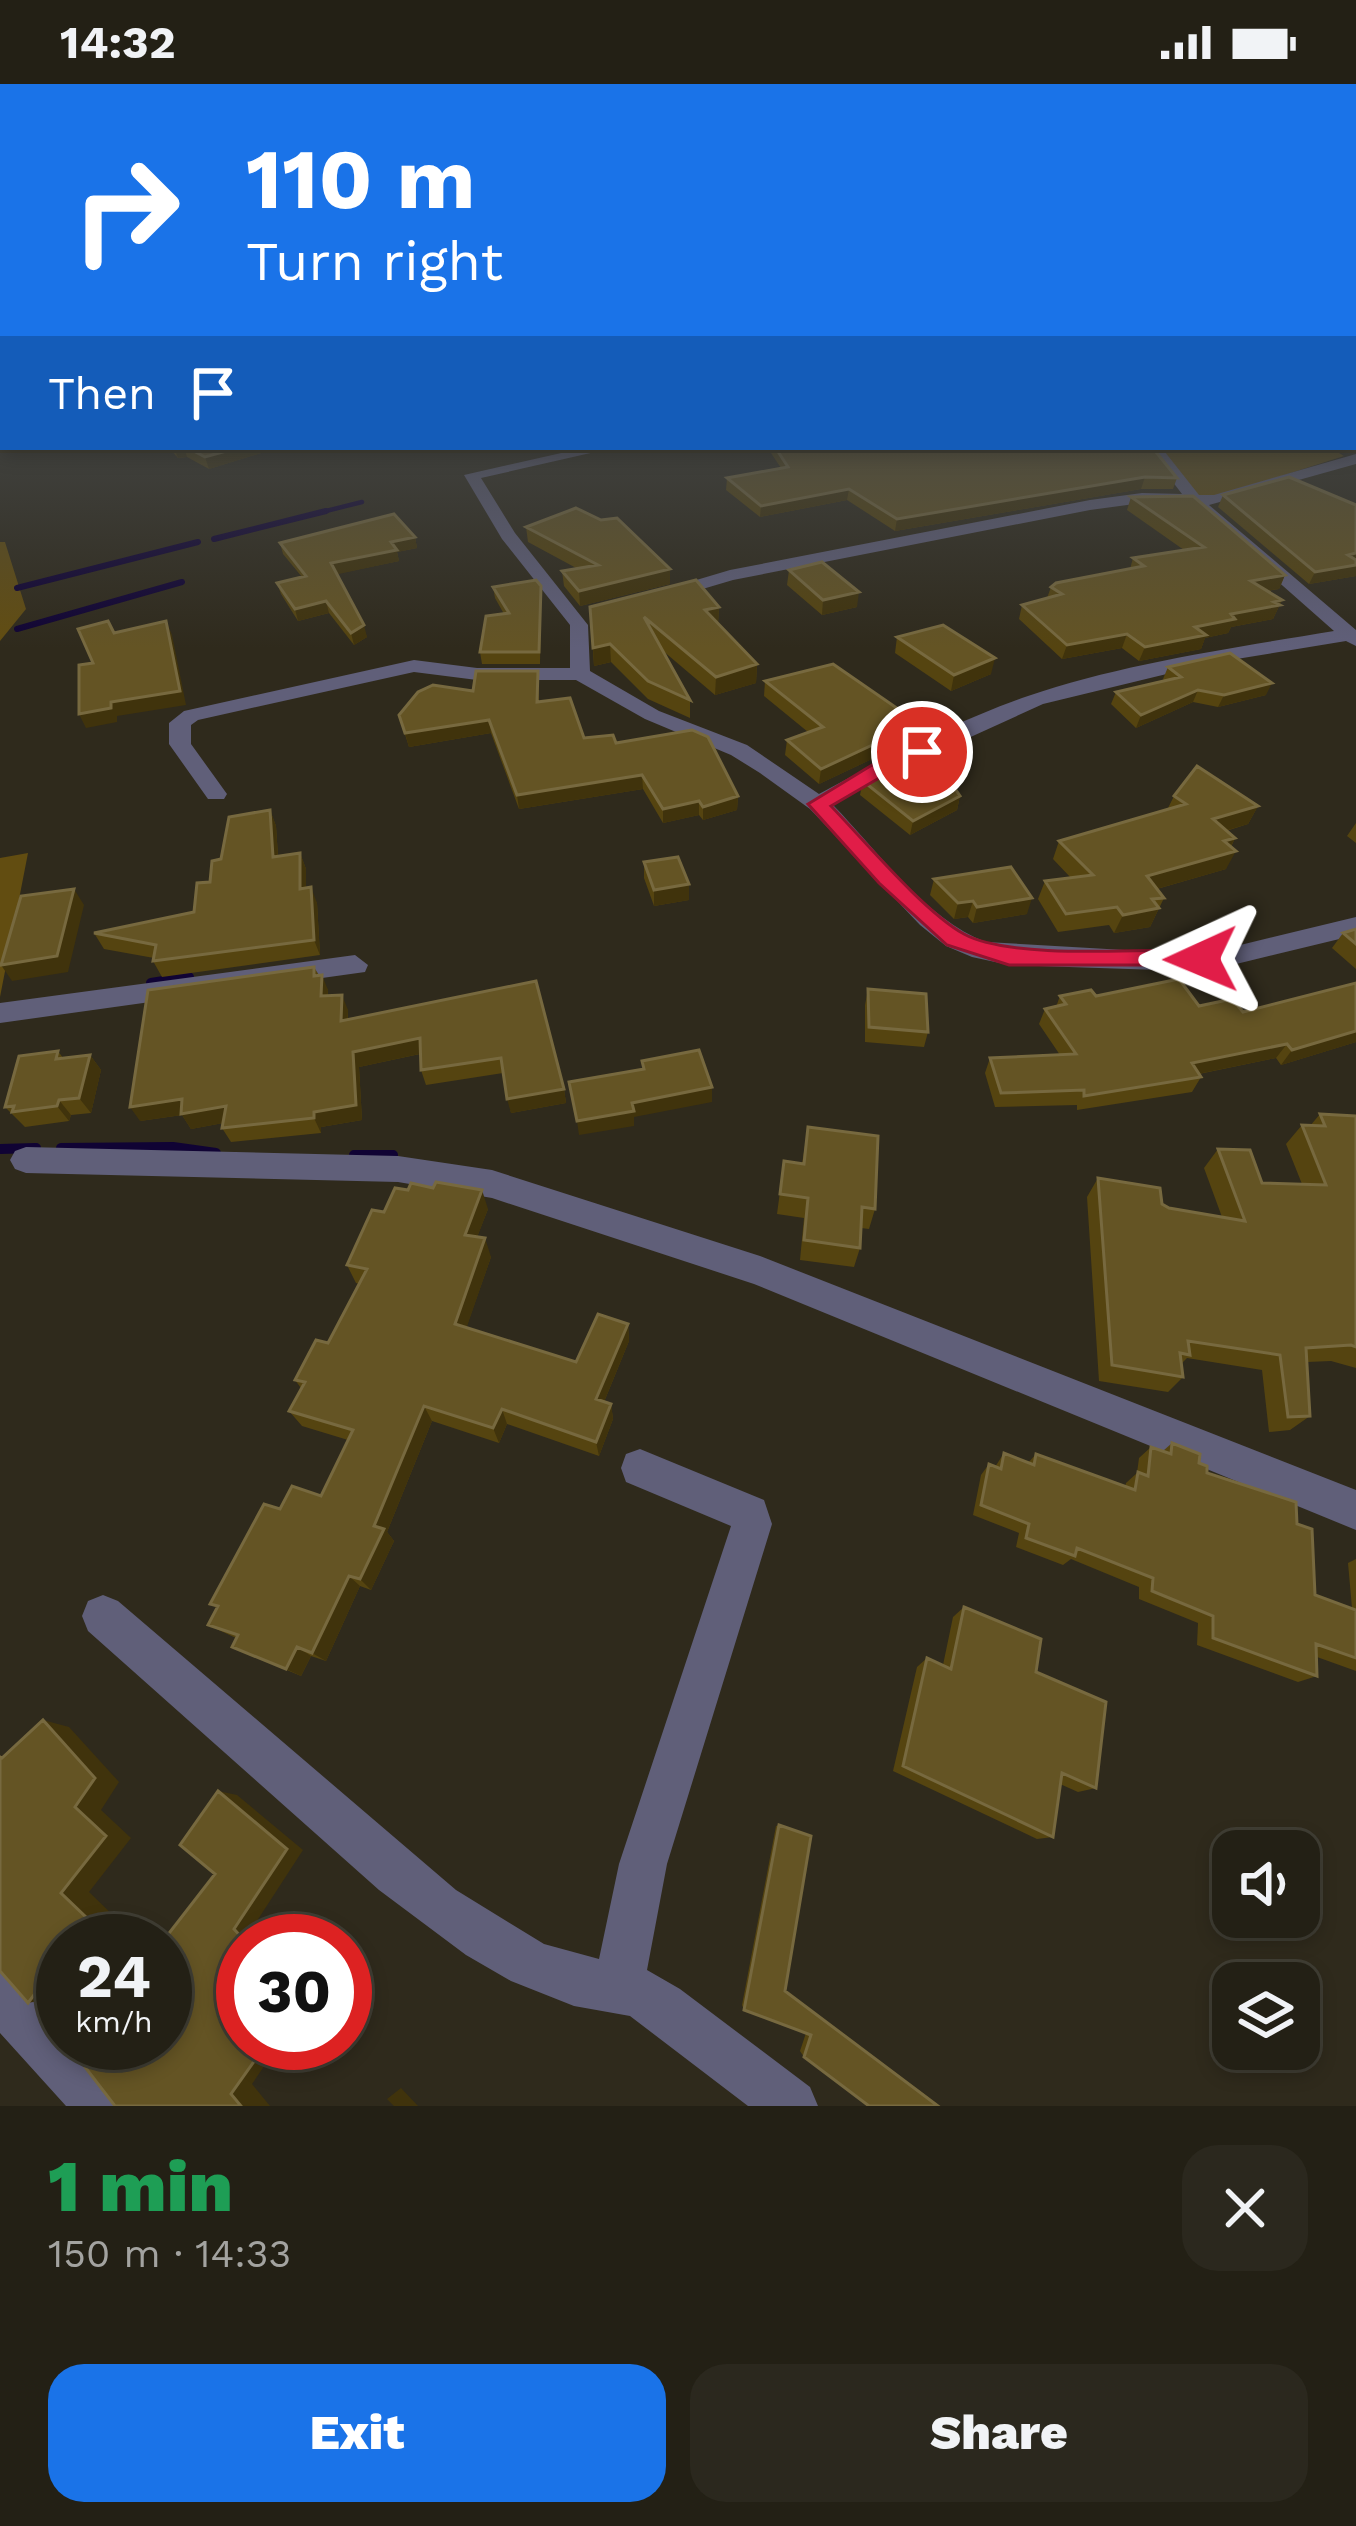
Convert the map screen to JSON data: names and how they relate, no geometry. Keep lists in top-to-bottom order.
{
  "page": {
    "status": "14:32",
    "turn": ["110 m", "Turn right"],
    "then": "Then",
    "speed": "24 km/h",
    "limit": "30",
    "heading": ["1 min", "150 m · 14:33"],
    "buttons": ["Exit", "Share"]
  }
}
